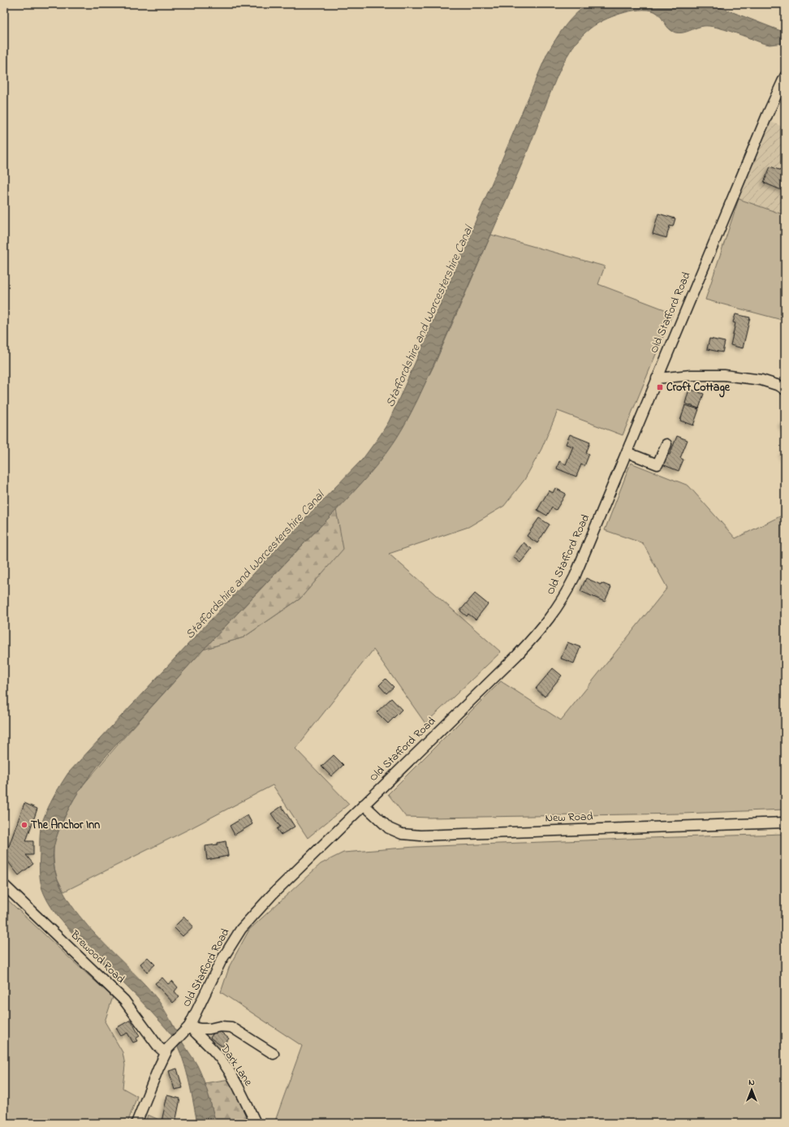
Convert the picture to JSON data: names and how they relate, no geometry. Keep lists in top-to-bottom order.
{
  "streets": {
    "street": [
      "Old Stafford Road",
      "New Road",
      "Brewood Road",
      "Dark Lane"
    ]
  },
  "crossings": [
    ["Old Stafford Road", "New Road"],
    ["Old Stafford Road", "Brewood Road"],
    ["Old Stafford Road", "Dark Lane"]
  ],
  "water": ["Staffordshire and Worcestershire Canal"],
  "places": {
    "transit": ["Croft Cottage"],
    "other": ["The Anchor Inn"]
  },
  "north": "top"
}
